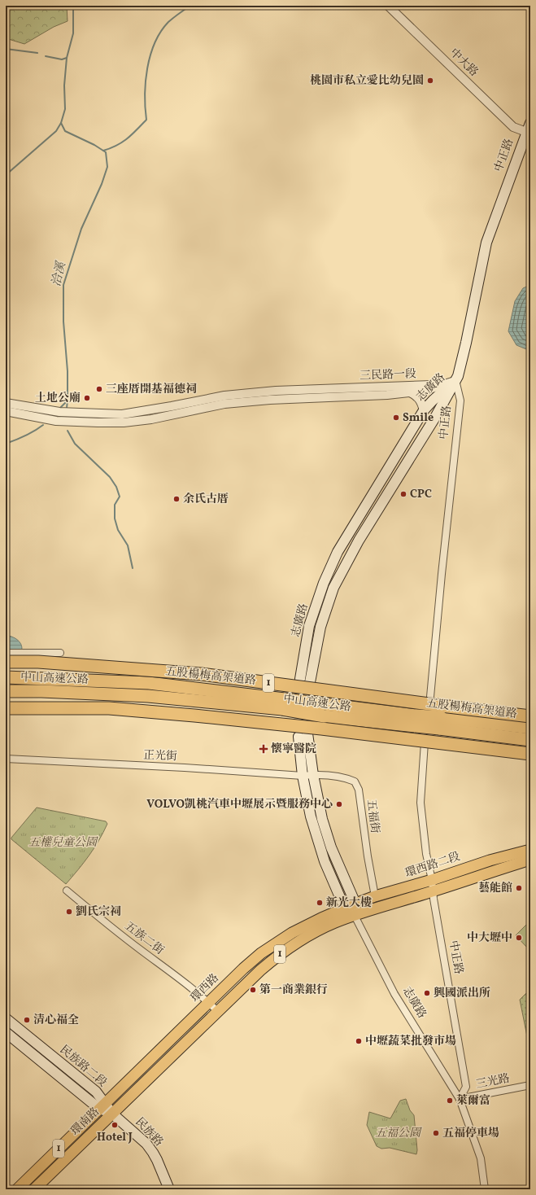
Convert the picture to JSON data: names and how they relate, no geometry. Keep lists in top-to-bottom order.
{
  "streets": {
    "highway": ["五股楊梅高架道路", "中山高速公路", "1"],
    "main road": [
      "中正路",
      "志廣路",
      "環西路二段",
      "環西路",
      "民族路二段",
      "環南路",
      "民族路"
    ],
    "street": [
      "中大路",
      "三民路一段",
      "正光街",
      "五福街",
      "五族二街",
      "三光路"
    ]
  },
  "crossings": [
    ["中大路", "中正路"],
    ["中正路", "三民路一段"],
    ["中正路", "志廣路"],
    ["中正路", "1"],
    ["中正路", "環西路二段"],
    ["中正路", "三光路"],
    ["三民路一段", "志廣路"],
    ["志廣路", "1"],
    ["志廣路", "正光街"],
    ["志廣路", "五福街"],
    ["志廣路", "環西路二段"],
    ["志廣路", "環西路"],
    ["志廣路", "三光路"],
    ["1", "五族二街"],
    ["1", "民族路二段"],
    ["1", "環南路"],
    ["1", "民族路"],
    ["正光街", "五福街"],
    ["五福街", "環西路二段"],
    ["環西路二段", "環西路"],
    ["五族二街", "環西路"],
    ["環西路", "民族路二段"],
    ["環西路", "環南路"],
    ["民族路二段", "環南路"],
    ["民族路二段", "民族路"],
    ["環南路", "民族路"]
  ],
  "water": ["洽溪"],
  "parks": ["五權兒童公園", "五福公園"],
  "places": {
    "other": [
      "桃園市私立愛比幼兒園",
      "三座厝開基福德祠",
      "土地公廟",
      "Smile",
      "CPC",
      "余氏古厝",
      "VOLVO凱桃汽車中壢展示暨服務中心",
      "藝能館",
      "新光大樓",
      "劉氏宗祠",
      "中大壢中",
      "第一商業銀行",
      "興國派出所",
      "清心福全",
      "中壢蔬菜批發市場",
      "萊爾富",
      "Hotel J",
      "五福停車場"
    ],
    "health": ["懷寧醫院"]
  }
}
